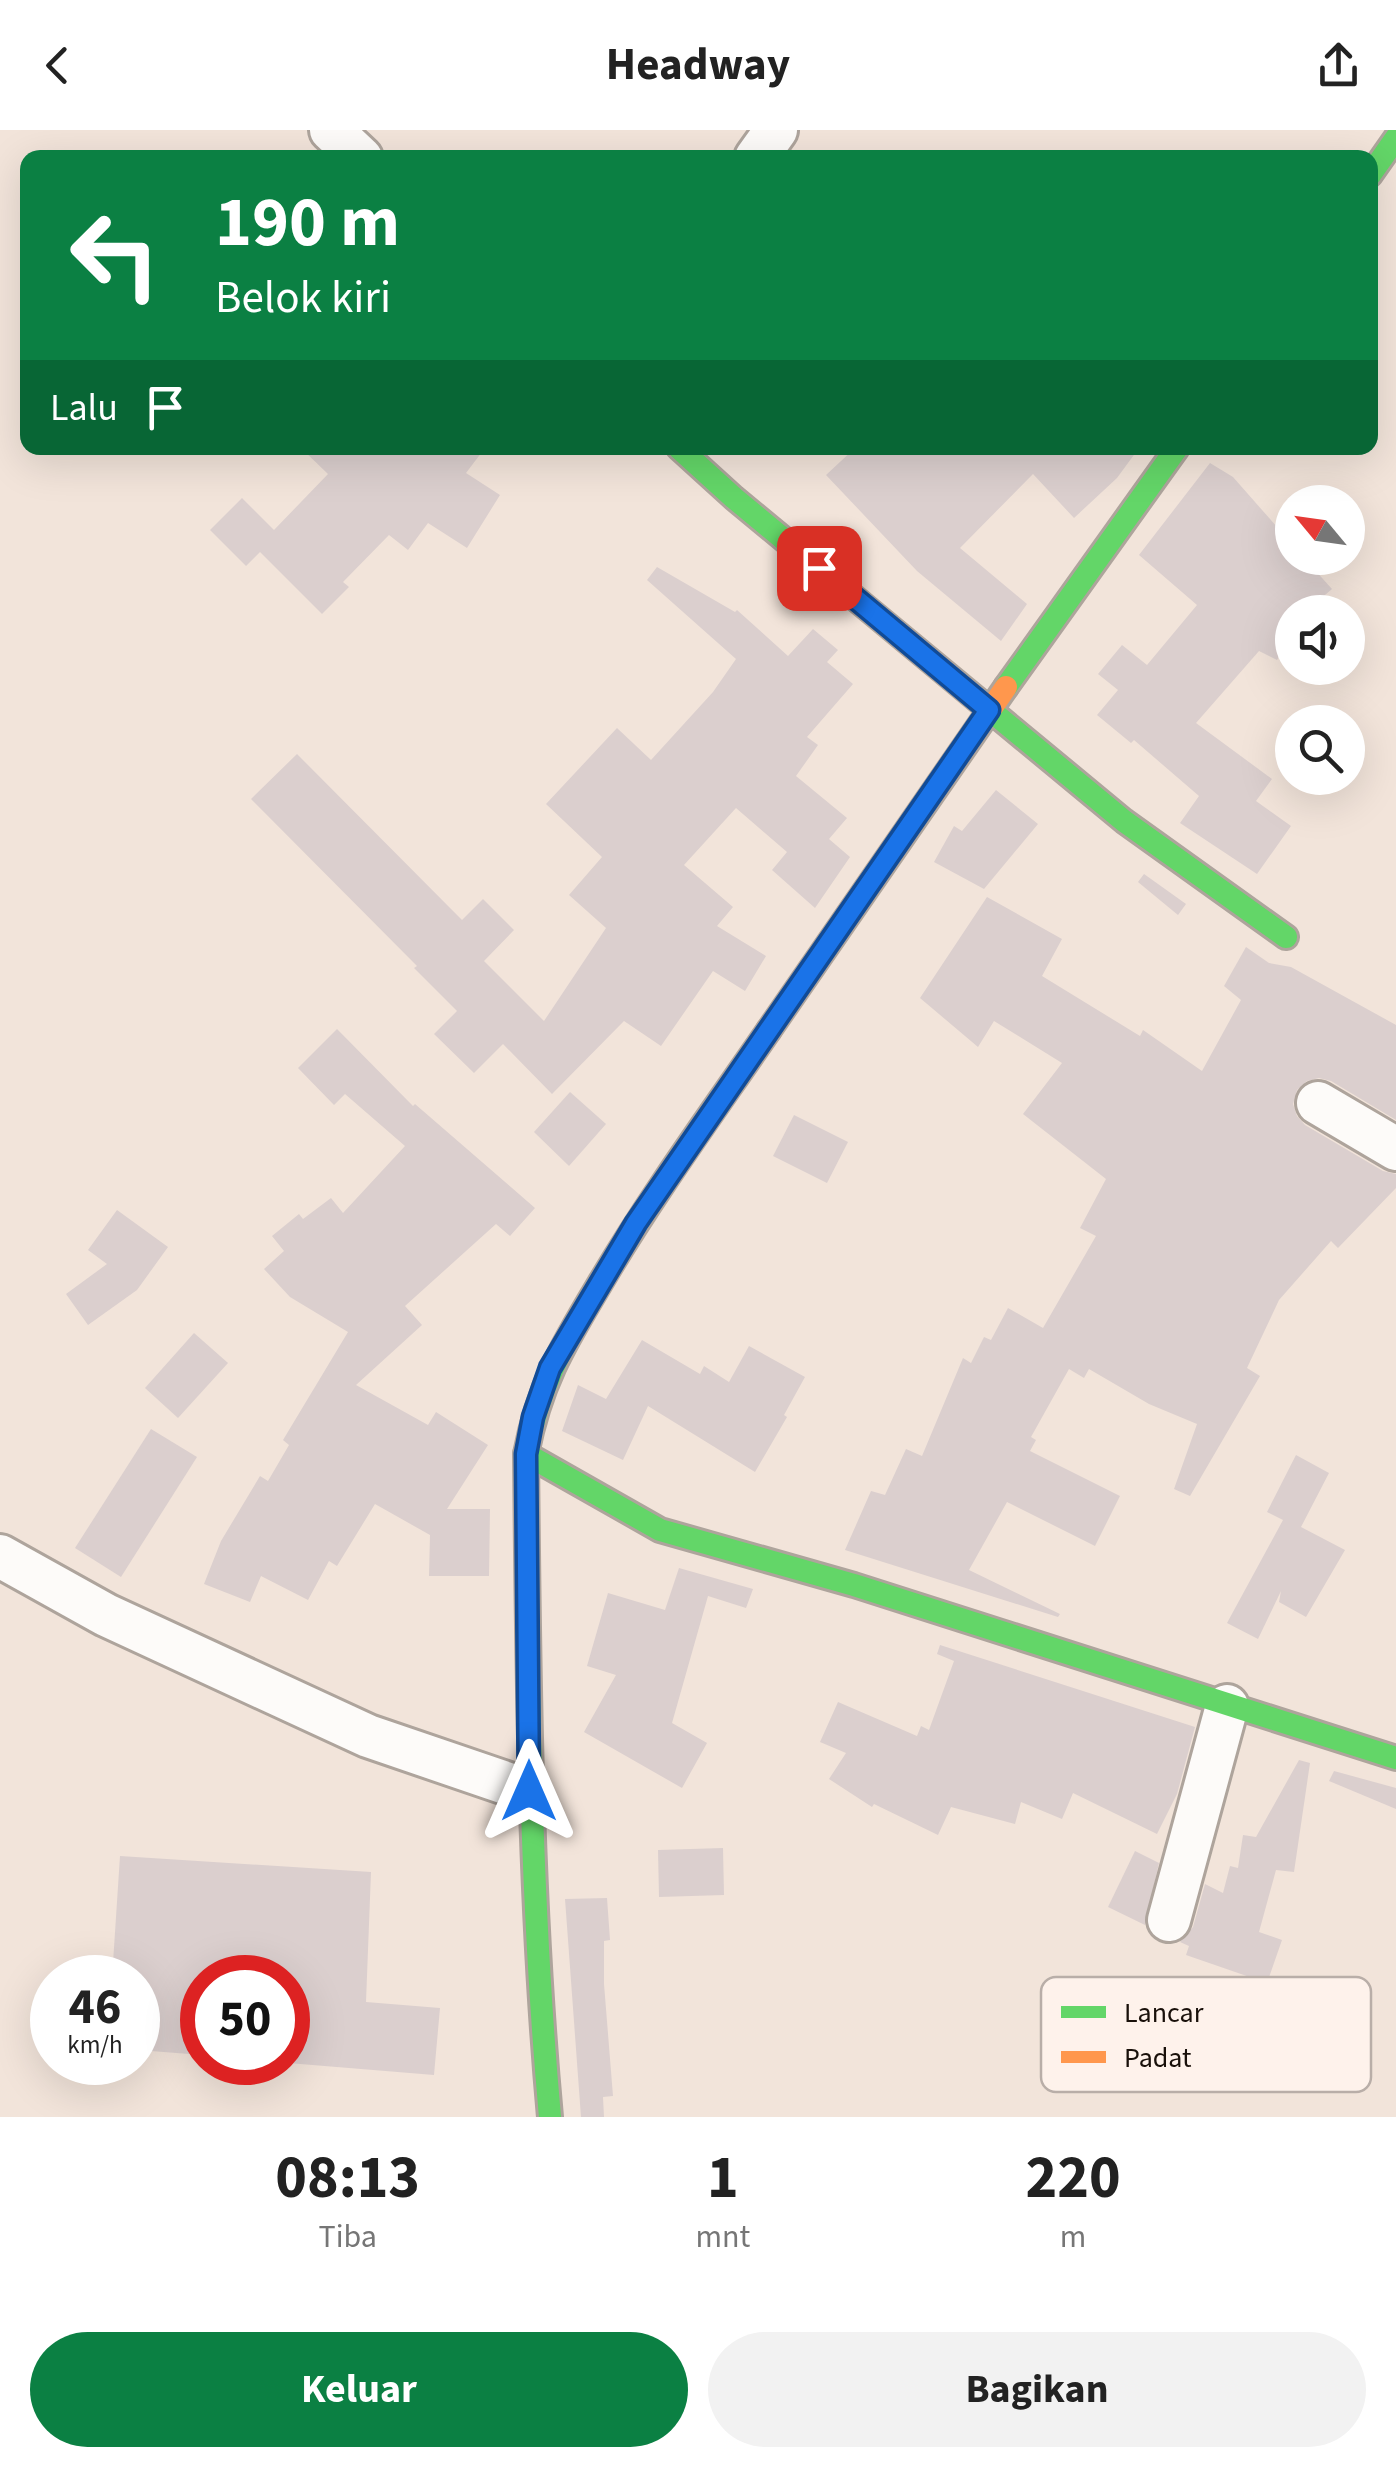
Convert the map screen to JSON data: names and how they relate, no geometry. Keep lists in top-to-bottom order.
{
  "legend": ["Lancar", "Padat"],
  "north": "top left",
  "page": {
    "header": "Headway",
    "turn": ["190 m", "Belok kiri"],
    "then": "Lalu",
    "speed": "46 km/h",
    "limit": "50",
    "eta": [
      "08:13",
      "Tiba",
      "1",
      "mnt",
      "220",
      "m"
    ],
    "buttons": ["Keluar", "Bagikan"]
  }
}
